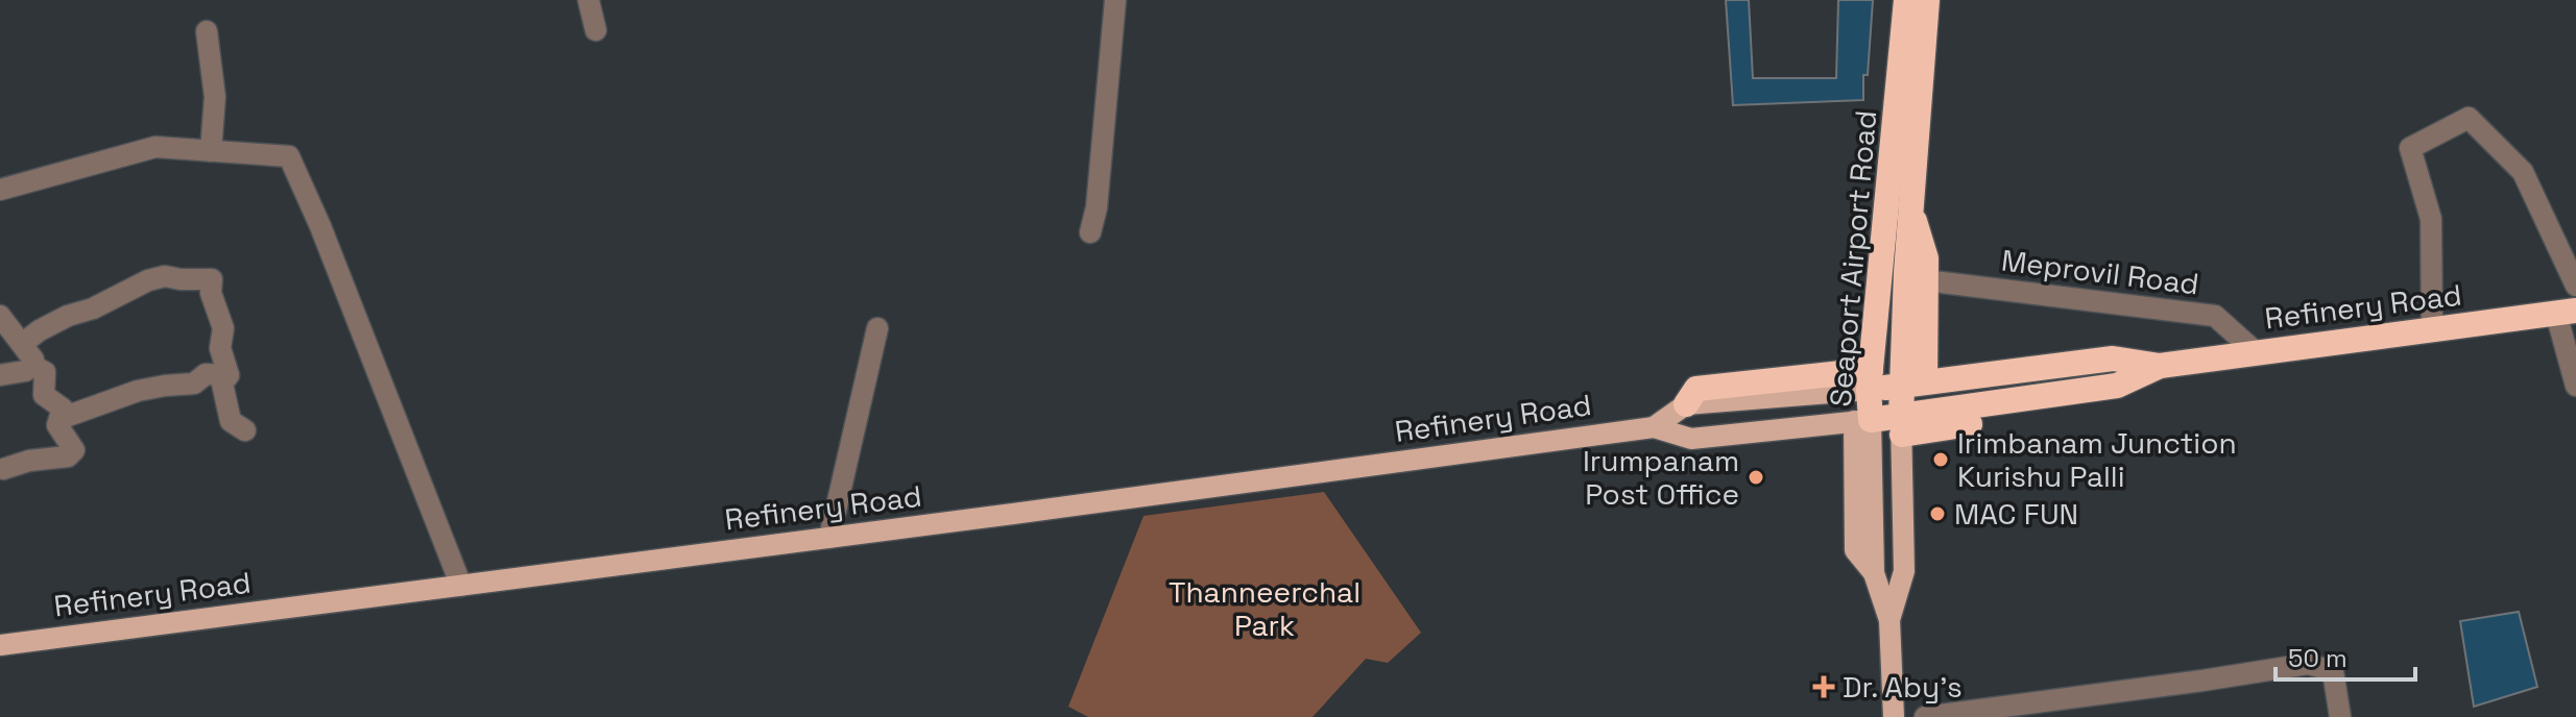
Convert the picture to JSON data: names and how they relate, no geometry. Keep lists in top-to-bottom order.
{
  "streets": {
    "highway": ["Seaport Airport Road", "Refinery Road"],
    "street": ["Meprovil Road"]
  },
  "crossings": [
    ["Seaport Airport Road", "Refinery Road"],
    ["Meprovil Road", "Refinery Road"]
  ],
  "parks": ["Thanneerchal Park"],
  "places": {
    "other": ["Irimbanam Junction Kurishu Palli", "Irumpanam Post Office", "MAC FUN"],
    "health": ["Dr. Aby's"]
  },
  "scale_bar": "50 m"
}
